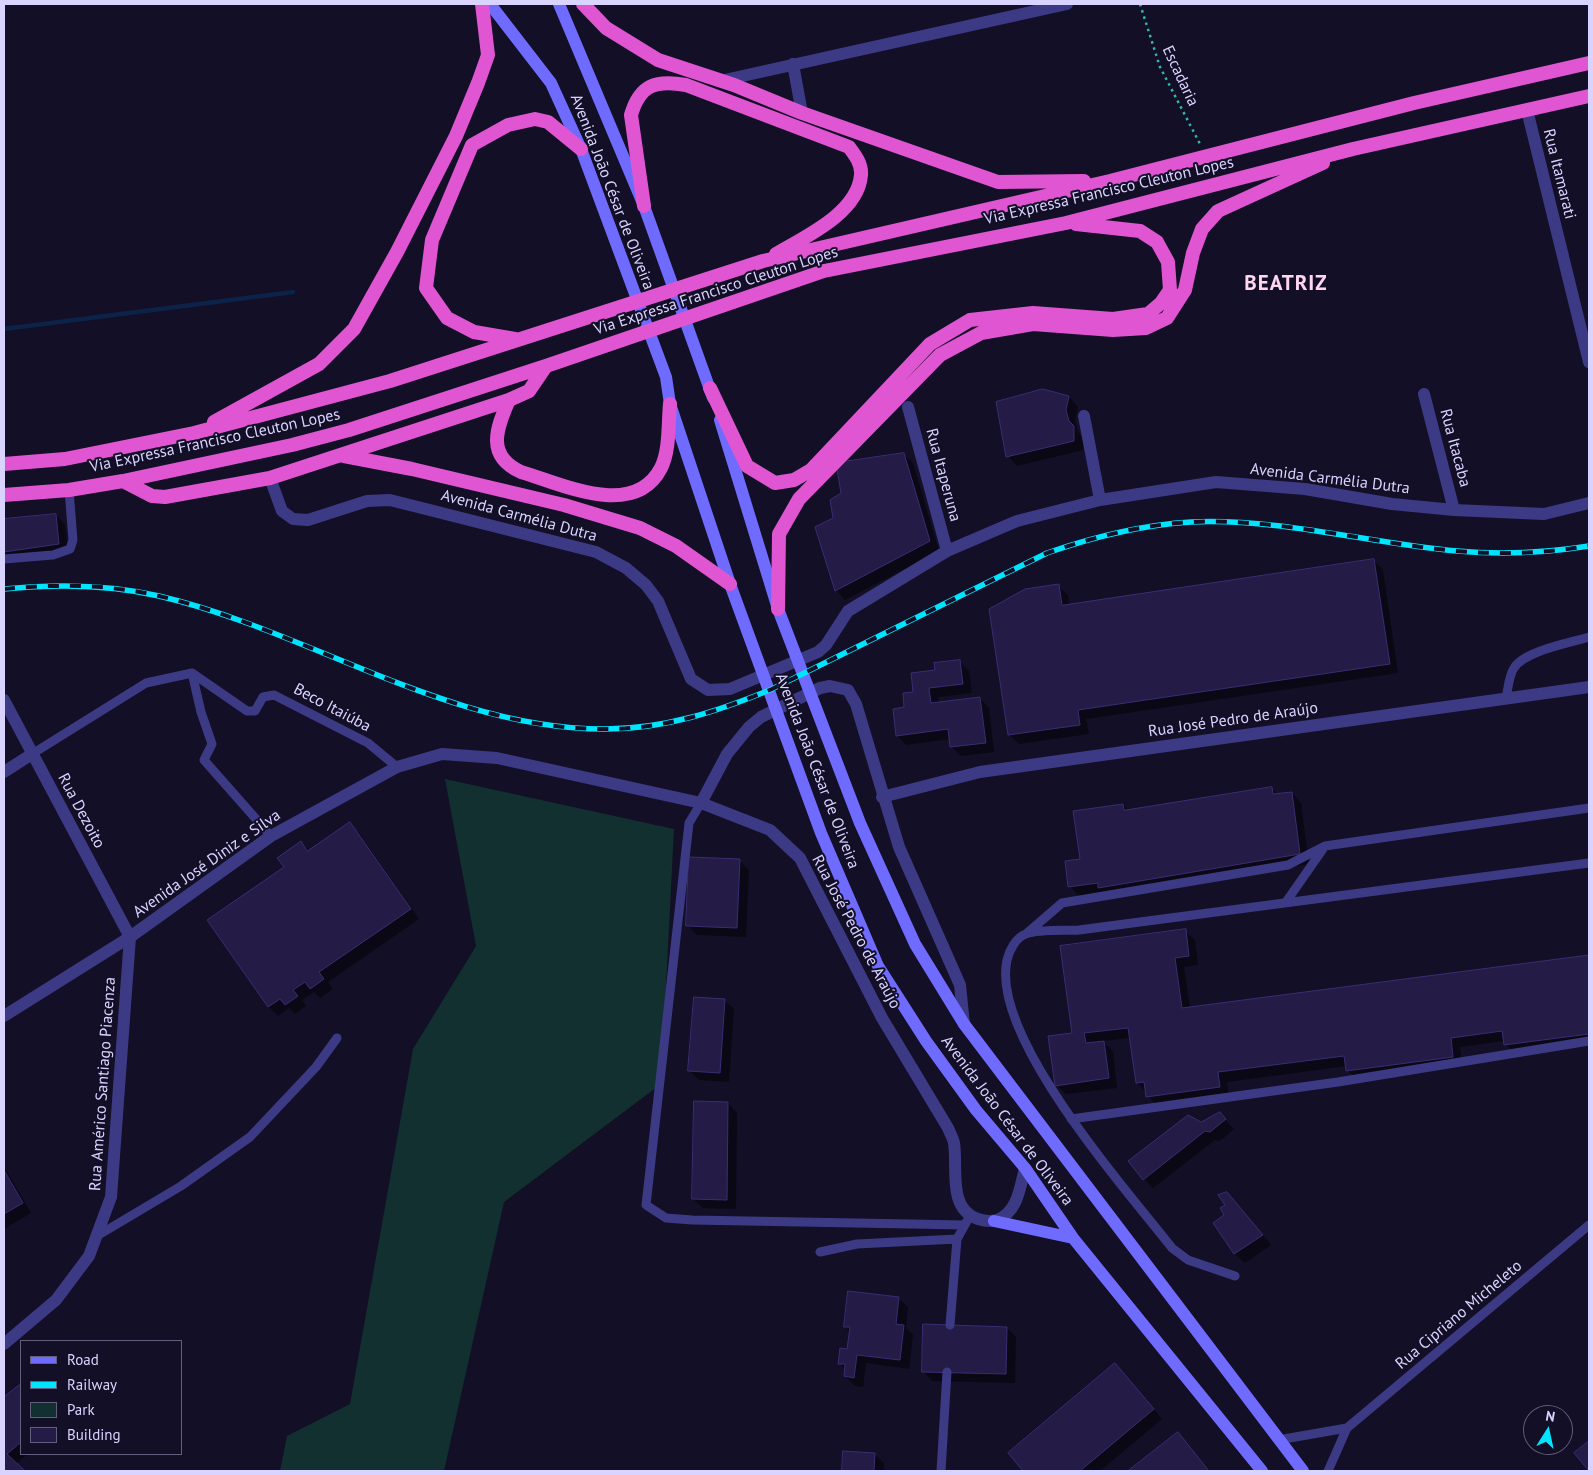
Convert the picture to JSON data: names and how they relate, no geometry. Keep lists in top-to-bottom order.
{
  "streets": {
    "highway": ["Via Expressa Francisco Cleuton Lopes"],
    "main road": ["Avenida João César de Oliveira"],
    "street": [
      "Rua Itamarati",
      "Rua Itacaba",
      "Rua Itaperuna",
      "Avenida Carmélia Dutra",
      "Rua José Pedro de Araújo",
      "Rua Dezoito",
      "Avenida José Diniz e Silva",
      "Rua Américo Santiago Piacenza"
    ],
    "lane": ["Beco Itaiúba", "Rua Cipriano Micheleto"],
    "path": ["Escadaria"]
  },
  "crossings": [
    ["Escadaria", "Via Expressa Francisco Cleuton Lopes"],
    ["Rua Itamarati", "Via Expressa Francisco Cleuton Lopes"],
    ["Rua Itacaba", "Avenida Carmélia Dutra"],
    ["Rua Itaperuna", "Avenida Carmélia Dutra"],
    ["Beco Itaiúba", "Avenida José Diniz e Silva"],
    ["Rua José Pedro de Araújo", "Avenida José Diniz e Silva"],
    ["Rua Dezoito", "Avenida José Diniz e Silva"],
    ["Rua Dezoito", "Rua Américo Santiago Piacenza"],
    ["Avenida José Diniz e Silva", "Rua Américo Santiago Piacenza"]
  ],
  "districts": ["BEATRIZ"],
  "legend": [
    "Road",
    "Railway",
    "Park",
    "Building"
  ],
  "north": "top"
}
